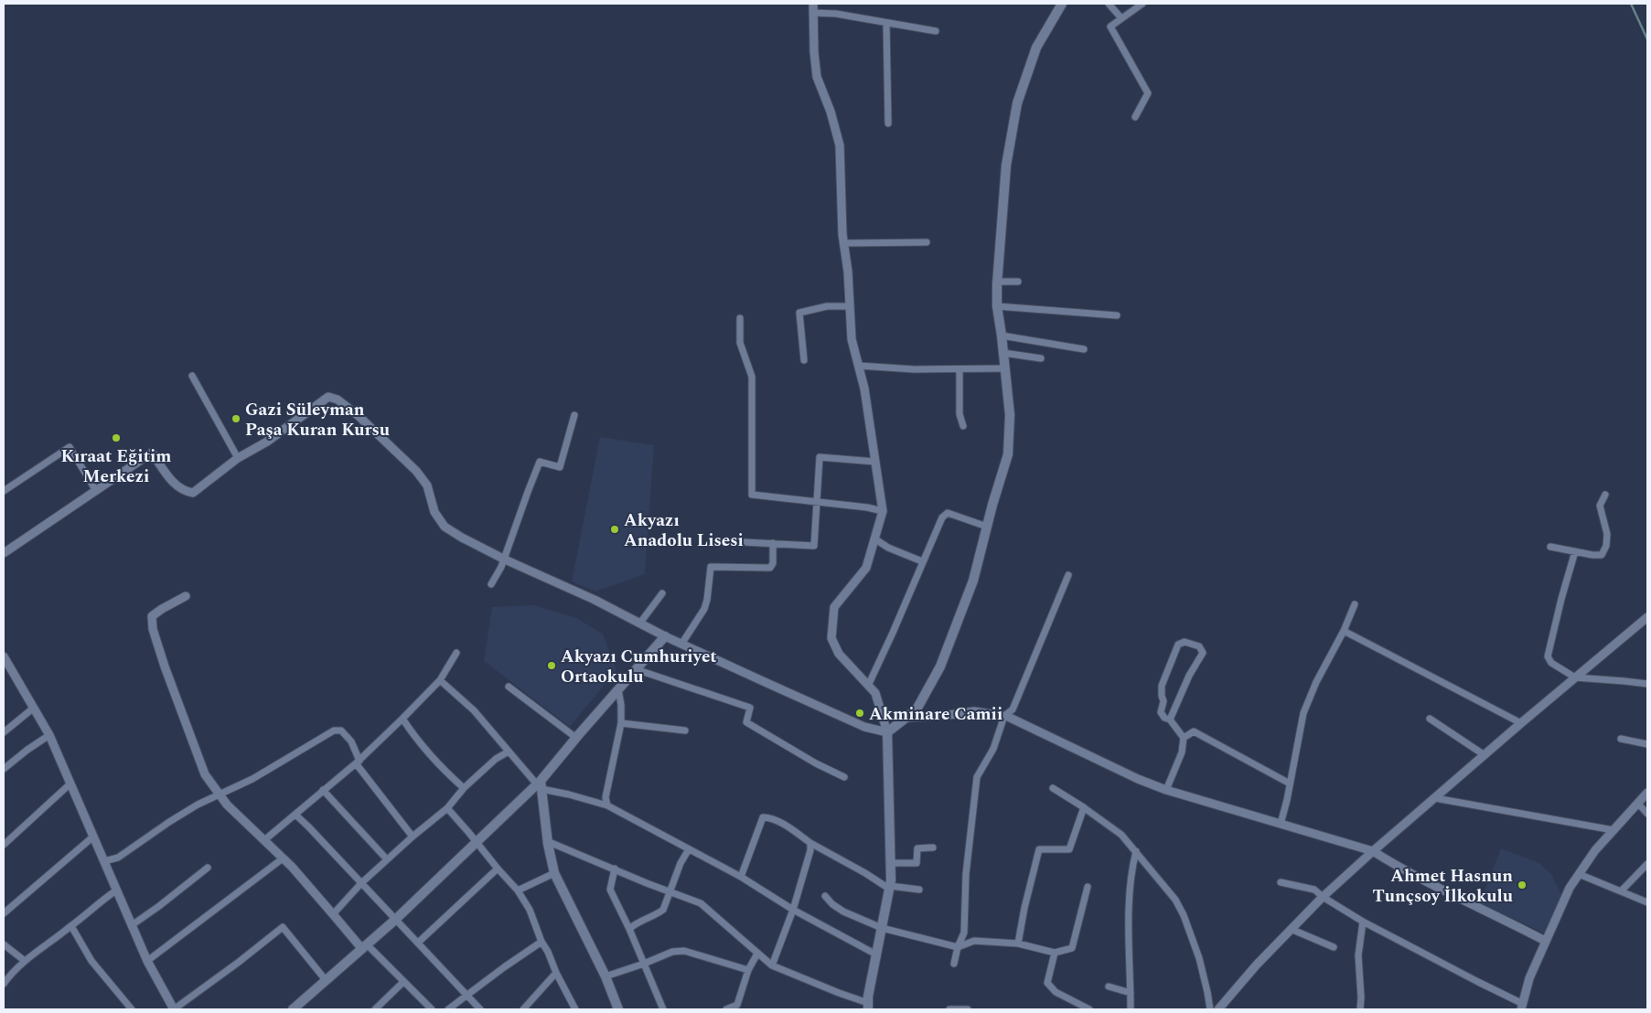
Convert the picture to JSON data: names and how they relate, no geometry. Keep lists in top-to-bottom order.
{
  "places": [
    "Gazi Süleyman Paşa Kuran Kursu",
    "Kıraat Eğitim Merkezi",
    "Akyazı Anadolu Lisesi",
    "Akyazı Cumhuriyet Ortaokulu",
    "Akminare Camii",
    "Ahmet Hasnun Tunçsoy İlkokulu"
  ]
}
